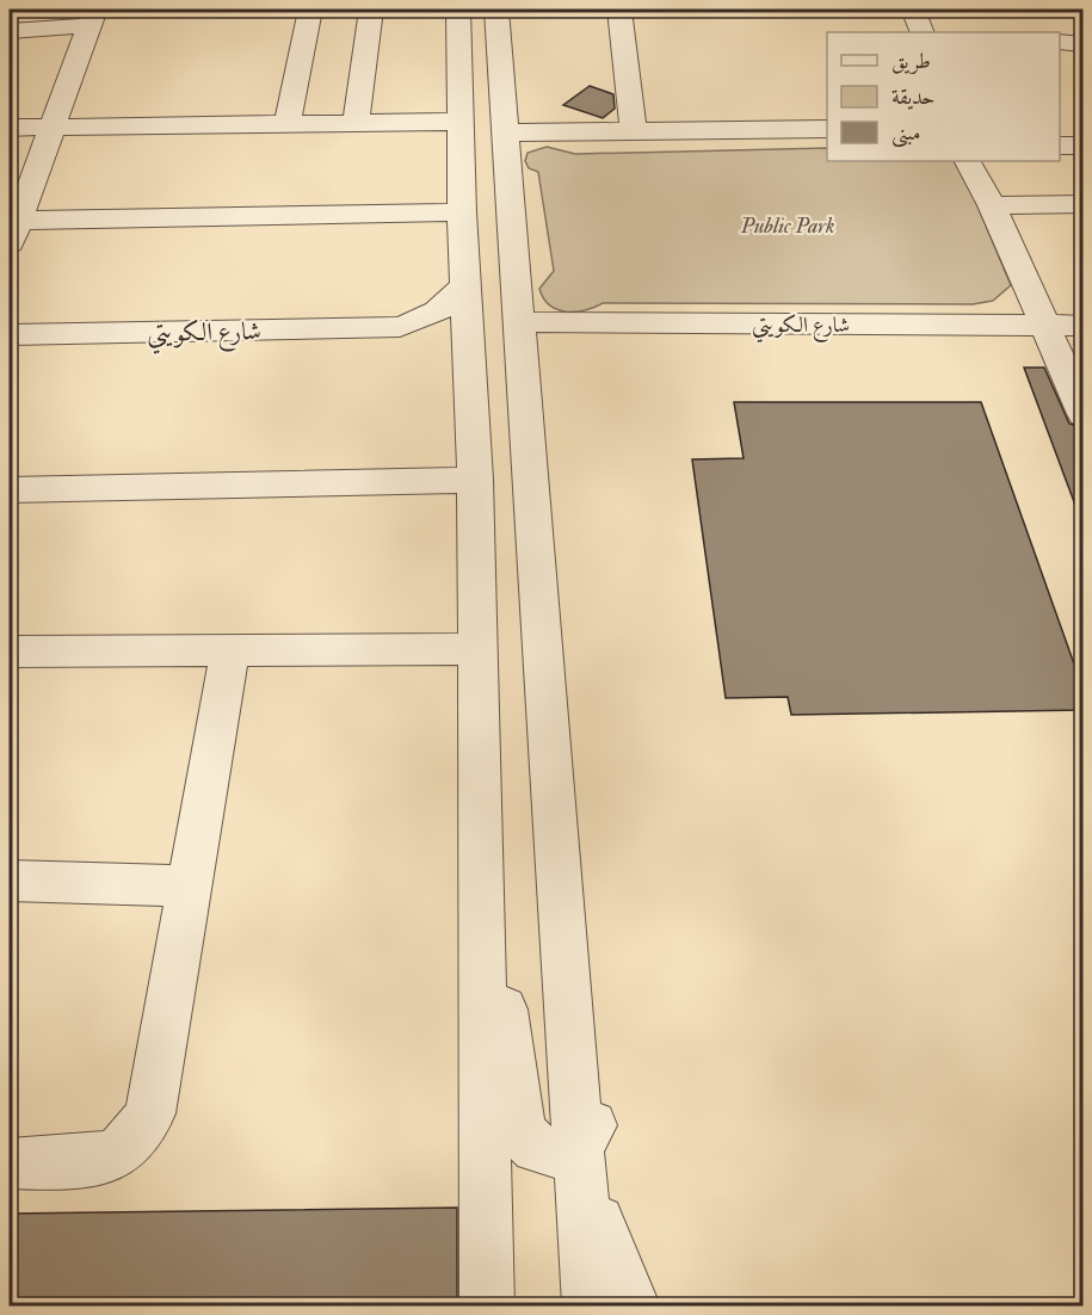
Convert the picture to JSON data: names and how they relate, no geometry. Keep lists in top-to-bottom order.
{
  "streets": {
    "street": ["شارع الكويتي"]
  },
  "parks": ["Public Park"],
  "legend": ["طريق", "حديقة", "مبنى"]
}
